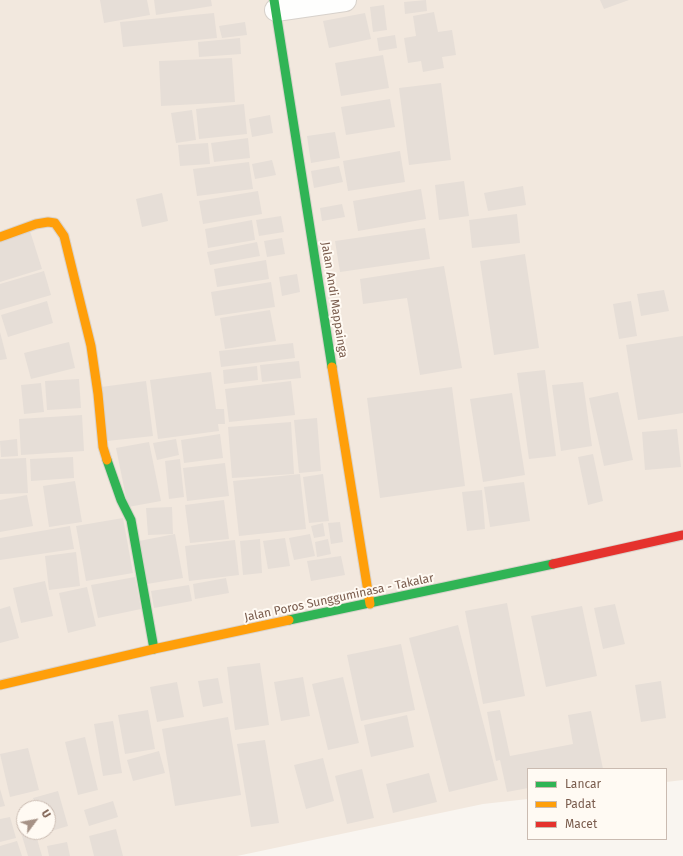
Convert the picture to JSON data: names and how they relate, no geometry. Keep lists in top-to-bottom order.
{
  "streets": {
    "main road": ["Jalan Andi Mappainga", "Jalan Poros Sungguminasa - Takalar"]
  },
  "crossings": [
    ["Jalan Andi Mappainga", "Jalan Poros Sungguminasa - Takalar"]
  ],
  "legend": ["Lancar", "Padat", "Macet"],
  "north": "top right"
}
